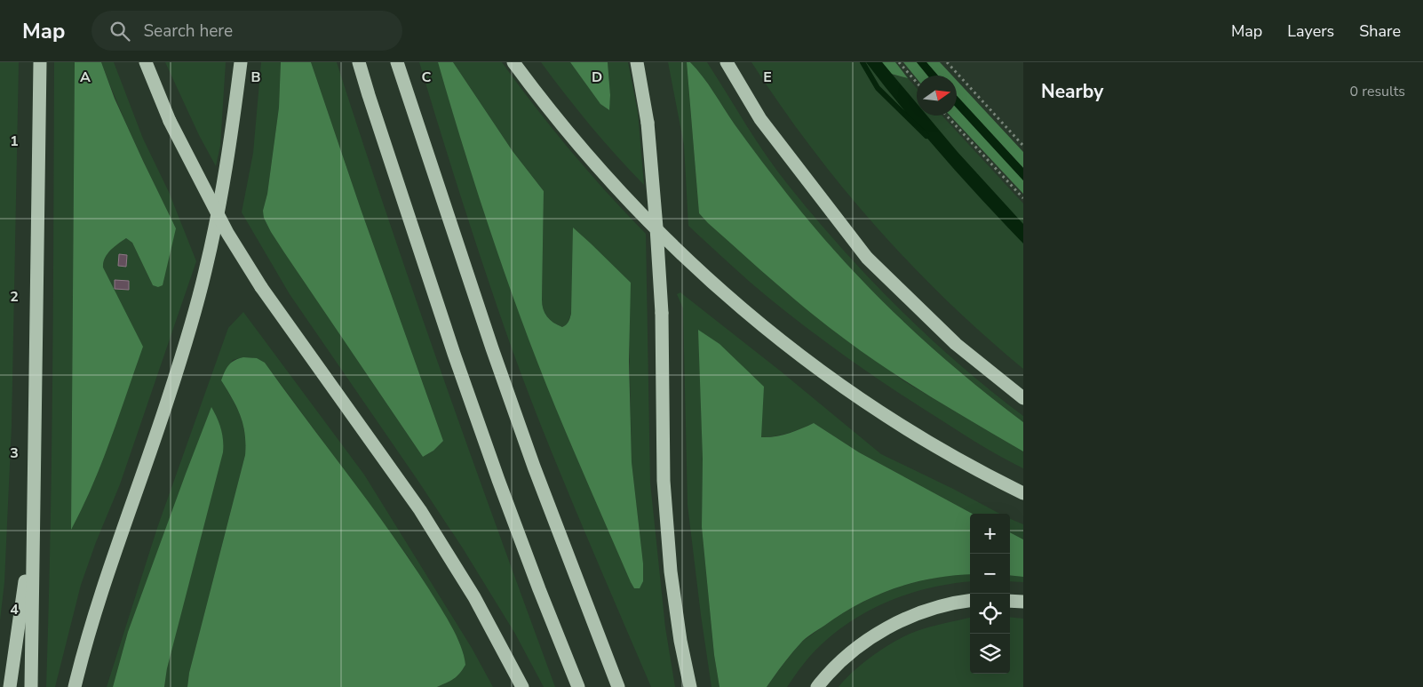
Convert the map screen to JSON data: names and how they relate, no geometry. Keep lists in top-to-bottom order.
{
  "north": "right",
  "page": {
    "header": "Map",
    "search": "Search here",
    "nav": ["Map", "Layers", "Share"],
    "heading": ["Nearby", "0 results"],
    "map_buttons": ["+", "−"]
  },
  "grid": {
    "columns": [
      "A",
      "B",
      "C",
      "D",
      "E"
    ],
    "rows": [
      "1",
      "2",
      "3",
      "4"
    ]
  }
}
